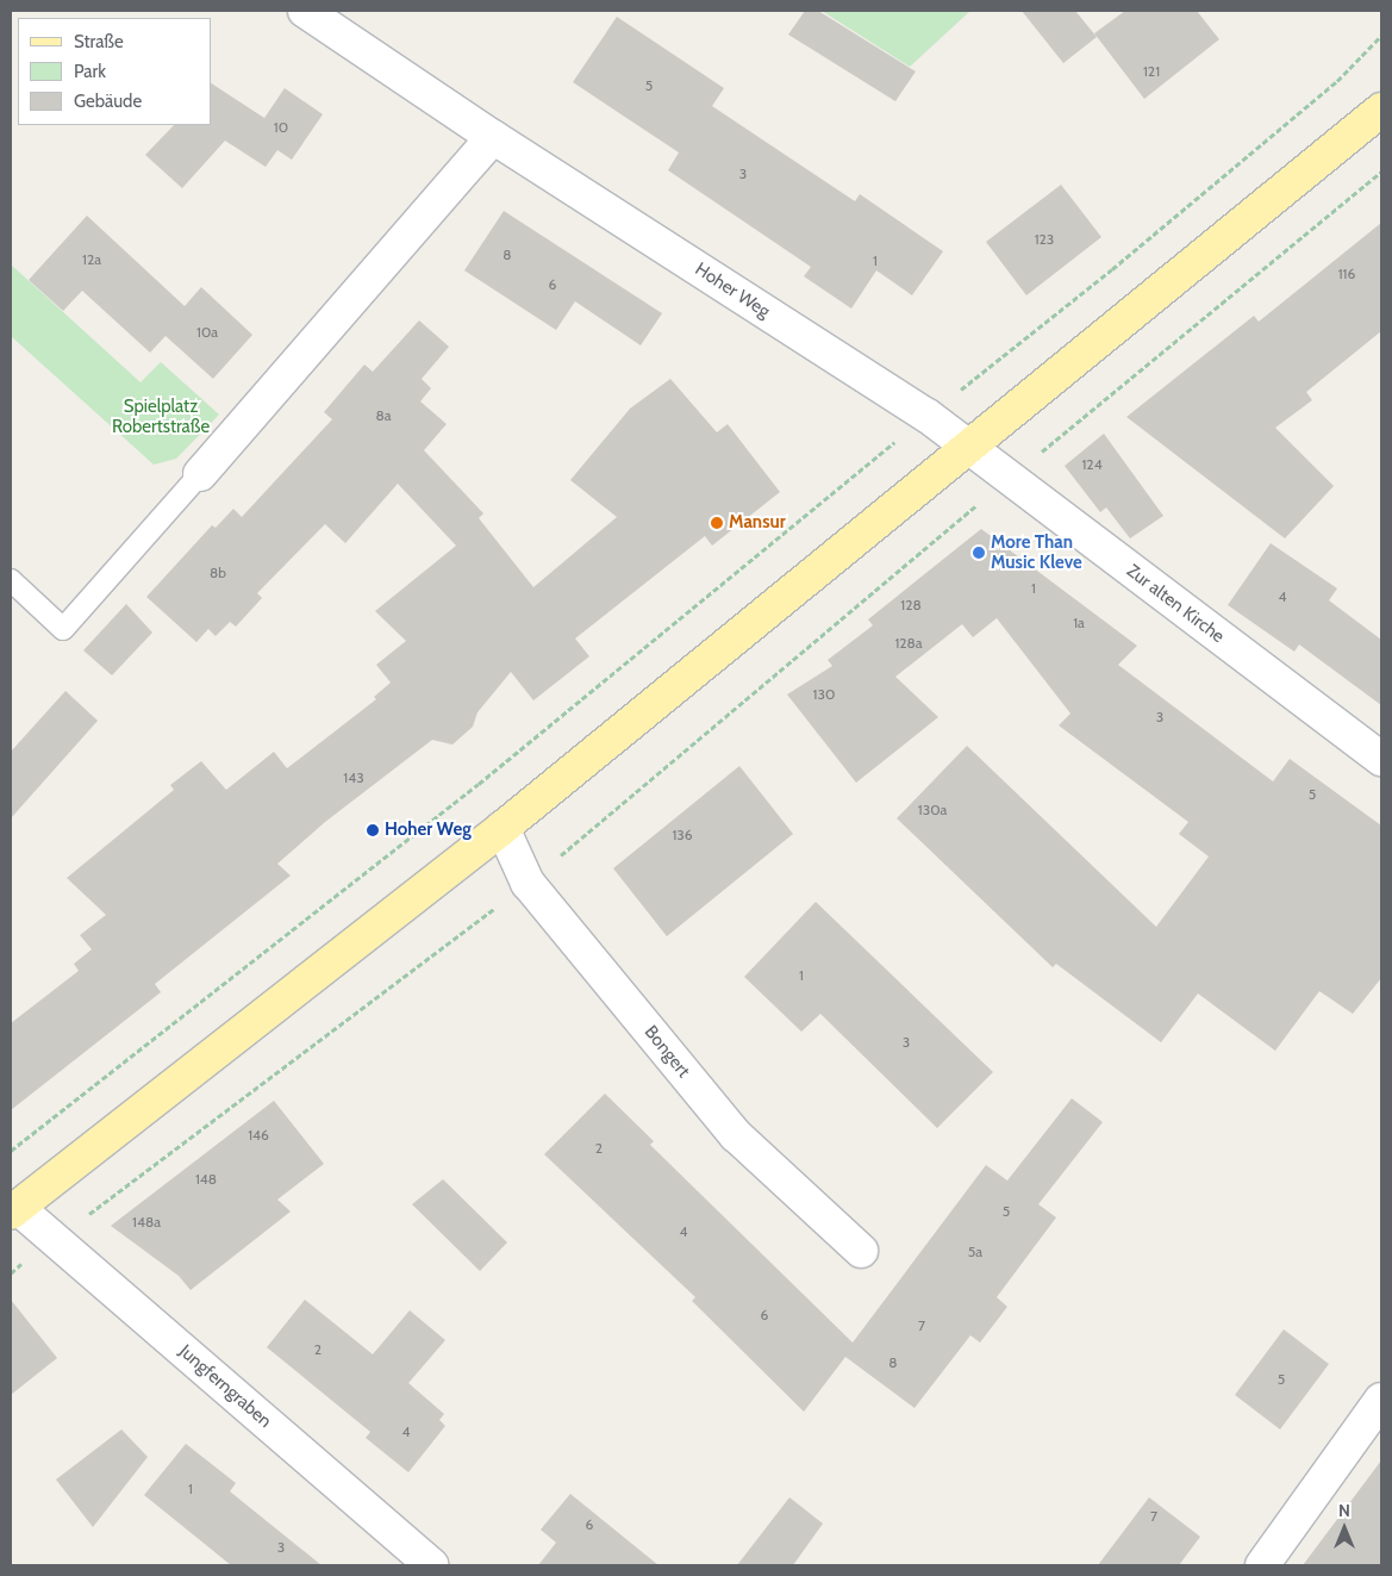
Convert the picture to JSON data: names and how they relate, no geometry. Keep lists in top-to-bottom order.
{
  "streets": {
    "street": [
      "Hoher Weg",
      "Zur alten Kirche",
      "Bongert",
      "Jungferngraben"
    ]
  },
  "crossings": [
    ["Hoher Weg", "Zur alten Kirche"]
  ],
  "parks": ["Spielplatz Robertstraße"],
  "places": ["Mansur", "More Than Music Kleve", "Hoher Weg"],
  "house_numbers": [
    "121",
    "5",
    "10",
    "3",
    "123",
    "8",
    "12a",
    "1",
    "116",
    "6",
    "10a",
    "8a",
    "124",
    "8b",
    "1",
    "4",
    "128",
    "1a",
    "128a",
    "130",
    "3",
    "143",
    "5",
    "130a",
    "136",
    "1",
    "3",
    "146",
    "2",
    "148",
    "5",
    "148a",
    "4",
    "5a",
    "6",
    "7",
    "2",
    "8",
    "5",
    "4",
    "1",
    "7",
    "6",
    "3"
  ],
  "legend": ["Straße", "Park", "Gebäude"],
  "north": "top"
}
